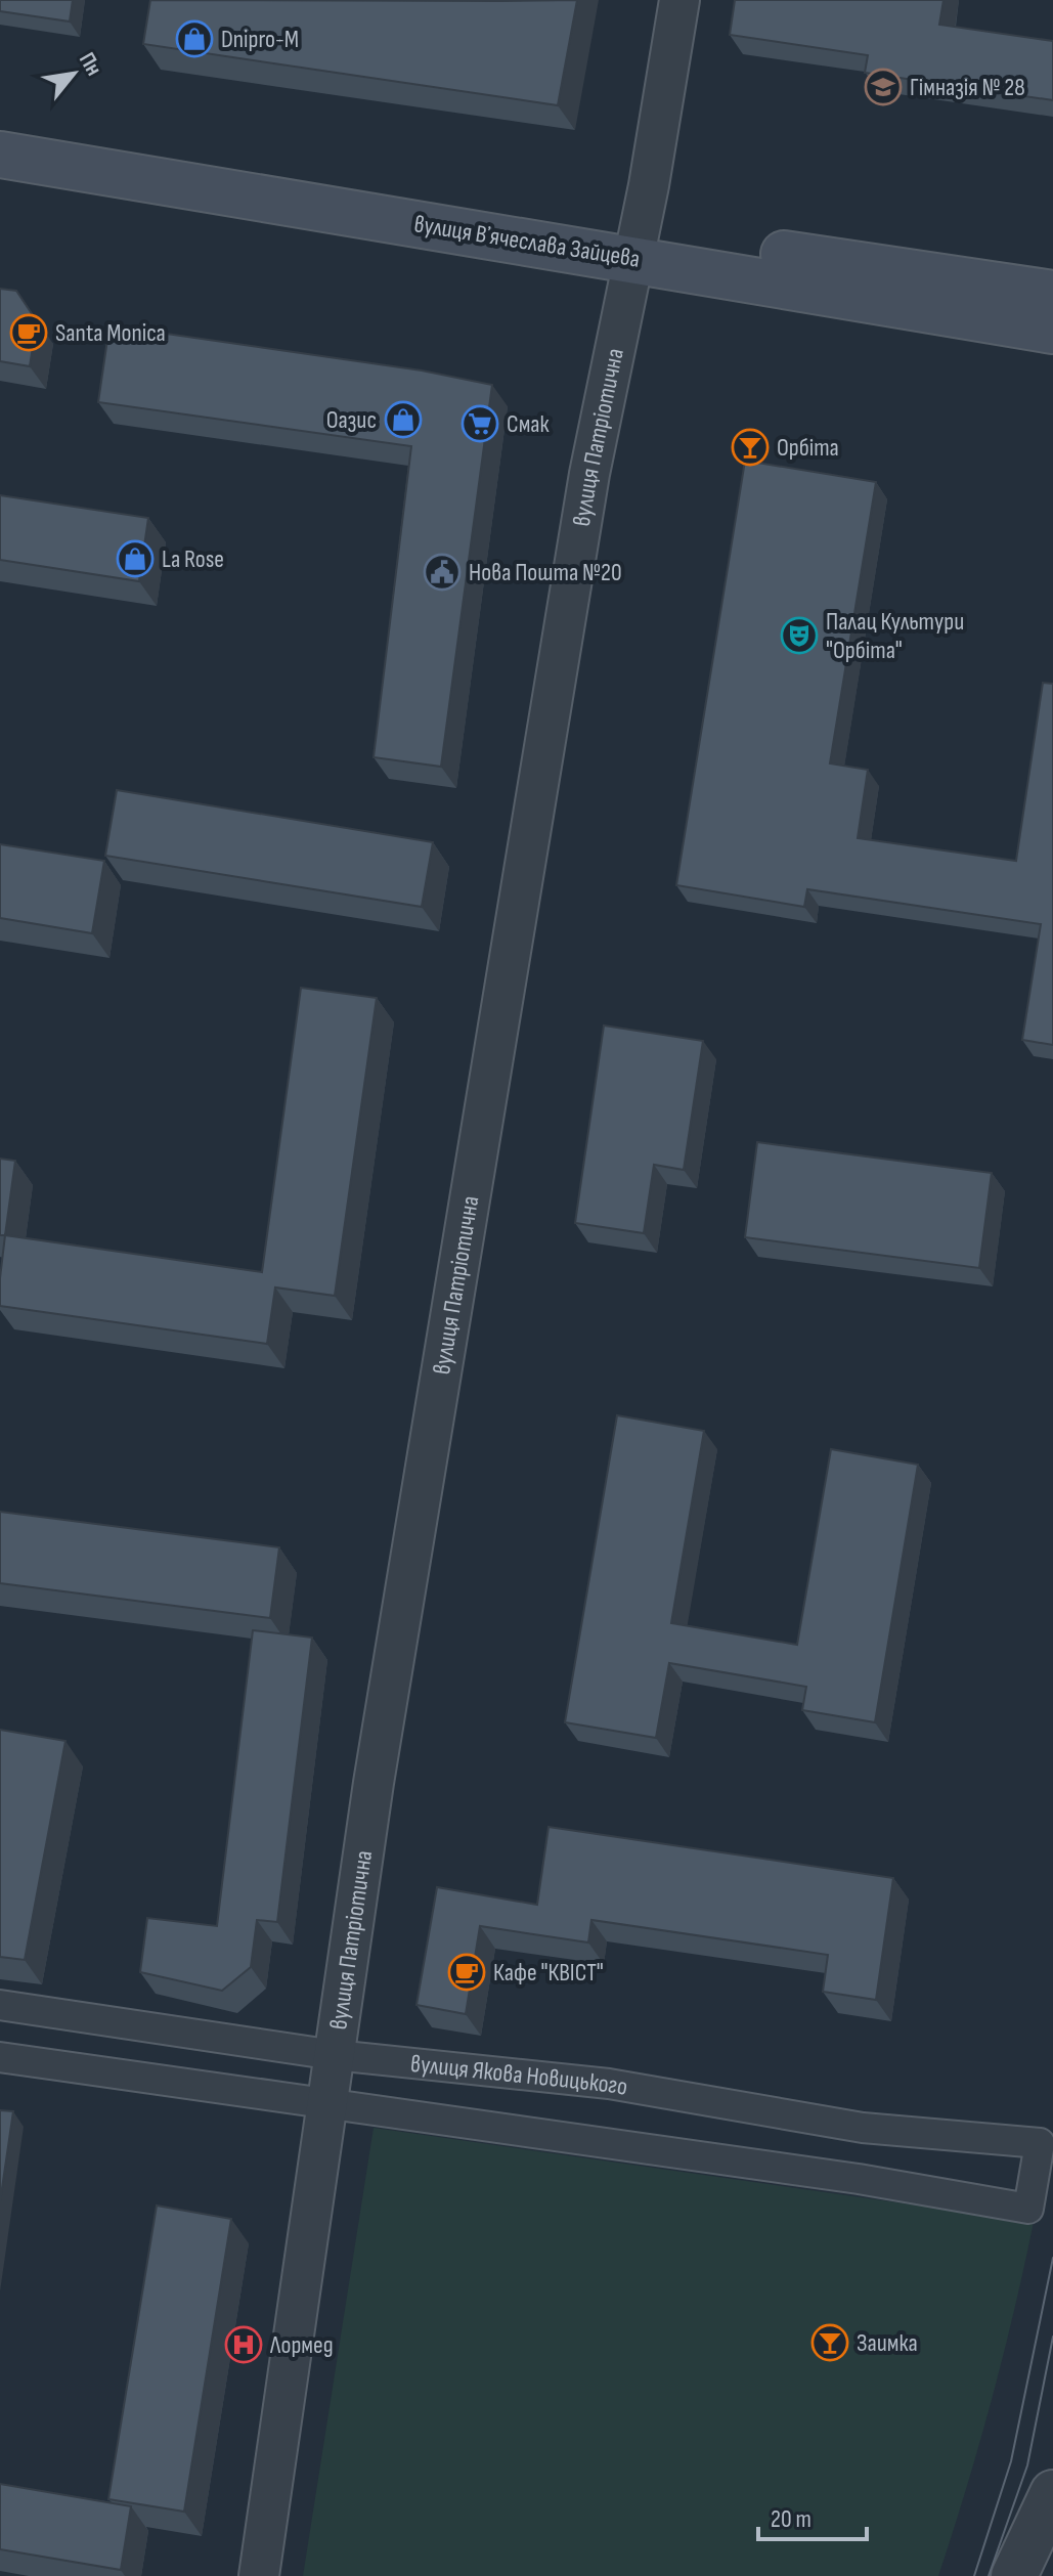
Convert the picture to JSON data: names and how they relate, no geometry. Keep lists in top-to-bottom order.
{
  "streets": {
    "main road": ["вулиця Вʼячеслава Зайцева"],
    "street": ["вулиця Патріотична", "вулиця Якова Новицького"]
  },
  "crossings": [
    ["вулиця Вʼячеслава Зайцева", "вулиця Патріотична"],
    ["вулиця Патріотична", "вулиця Якова Новицького"]
  ],
  "places": {
    "shop": ["Dnipro-M", "Оазис", "La Rose"],
    "school or university": ["Гімназія № 28"],
    "cafe": ["Santa Monica", "Кафе \"КВІСТ\""],
    "supermarket": ["Смак"],
    "bar": ["Орбіта", "Заимка"],
    "public building": ["Нова Пошта №20"],
    "theatre": ["Палац Культури \"Орбіта\""],
    "hospital": ["Лормед"]
  },
  "scale_bar": "20 m",
  "north": "top right"
}
